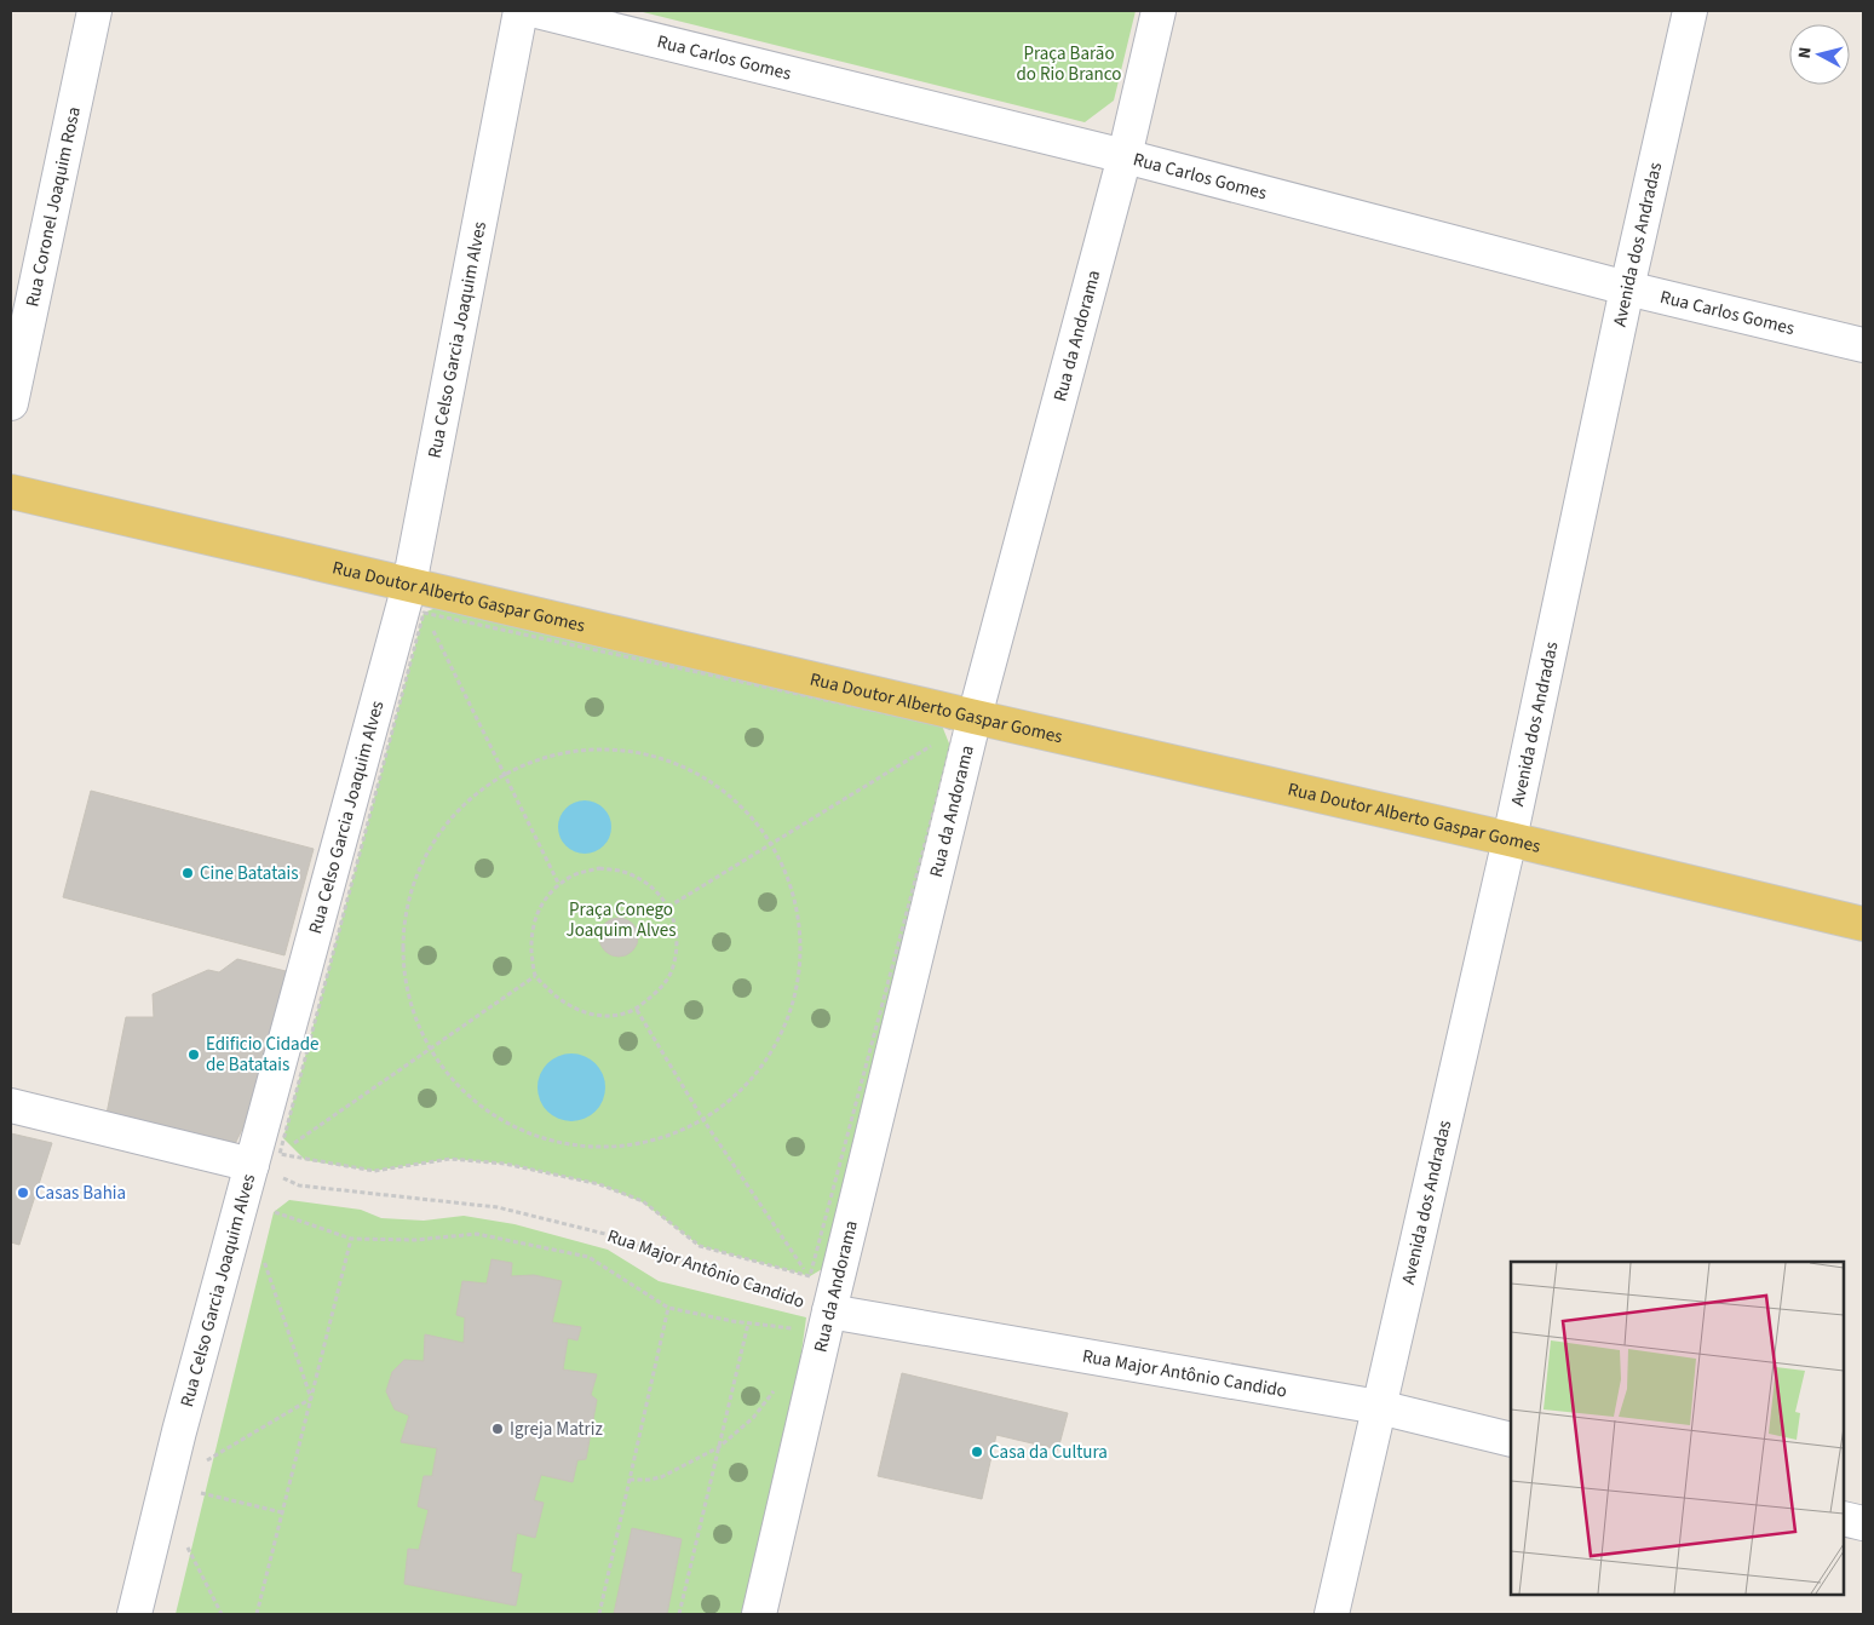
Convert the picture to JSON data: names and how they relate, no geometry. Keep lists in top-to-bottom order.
{
  "streets": {
    "main road": ["Rua Doutor Alberto Gaspar Gomes"],
    "street": [
      "Rua Carlos Gomes",
      "Rua Coronel Joaquim Rosa",
      "Avenida dos Andradas",
      "Rua da Andorama",
      "Rua Celso Garcia Joaquim Alves",
      "Rua Major Antônio Candido"
    ]
  },
  "crossings": [
    ["Rua Carlos Gomes", "Avenida dos Andradas"],
    ["Rua Carlos Gomes", "Rua da Andorama"],
    ["Avenida dos Andradas", "Rua Doutor Alberto Gaspar Gomes"],
    ["Avenida dos Andradas", "Rua Major Antônio Candido"],
    ["Rua da Andorama", "Rua Doutor Alberto Gaspar Gomes"],
    ["Rua da Andorama", "Rua Major Antônio Candido"],
    ["Rua Celso Garcia Joaquim Alves", "Rua Doutor Alberto Gaspar Gomes"],
    ["Rua Celso Garcia Joaquim Alves", "Rua Major Antônio Candido"]
  ],
  "parks": ["Praça Barão do Rio Branco", "Praça Conego Joaquim Alves"],
  "places": [
    "Cine Batatais",
    "Edificio Cidade de Batatais",
    "Casas Bahia",
    "Igreja Matriz",
    "Casa da Cultura"
  ],
  "north": "left"
}
